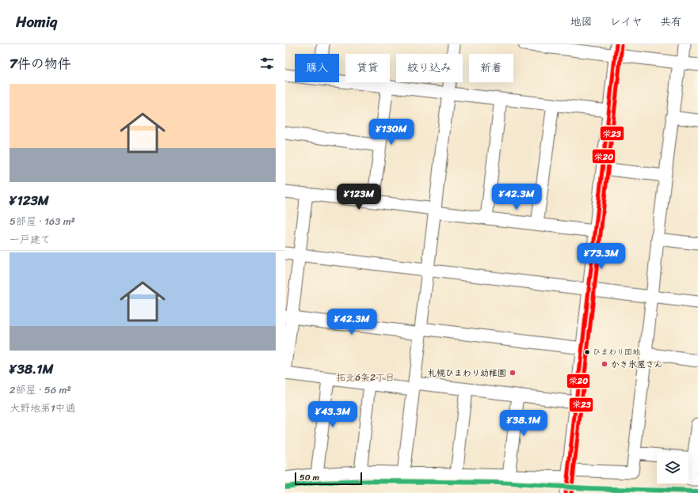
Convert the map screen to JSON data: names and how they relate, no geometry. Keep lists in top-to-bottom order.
{
  "districts": ["拓北6条2丁目"],
  "places": ["ひまわり団地", "かき氷屋さん", "札幌ひまわり幼稚園"],
  "lines": ["transit line 栄20", "transit line 栄23"],
  "scale_bar": "50 m",
  "page": {
    "header": "Homiq",
    "nav": ["地図", "レイヤ", "共有"],
    "heading": "7件の物件",
    "chip": [
      "購入",
      "賃貸",
      "絞り込み",
      "新着"
    ],
    "list": [
      {
        "name": "¥123M",
        "note": "5部屋 · 163 m² · 一戸建て"
      },
      {
        "name": "¥38.1M",
        "note": "2部屋 · 56 m² · 大野地第1中通"
      }
    ],
    "price": [
      "¥130M",
      "¥123M",
      "¥42.3M",
      "¥73.3M",
      "¥42.3M",
      "¥43.3M",
      "¥38.1M"
    ],
    "scale": "50 m"
  }
}
